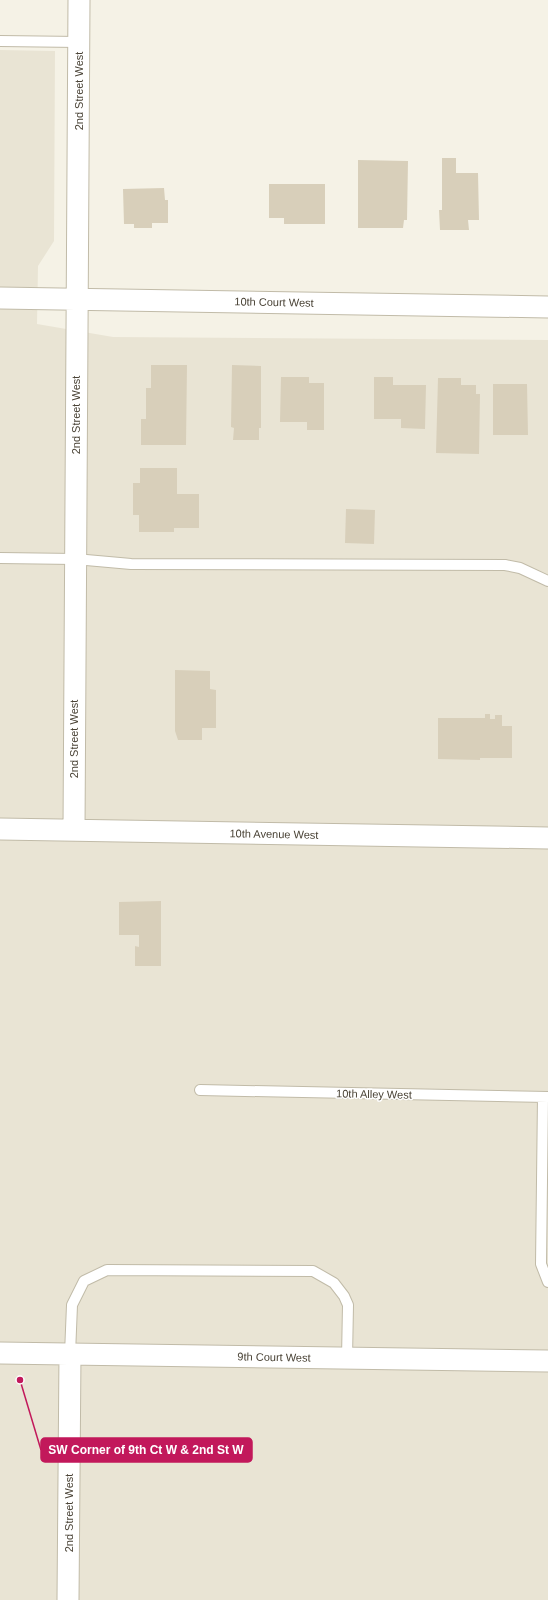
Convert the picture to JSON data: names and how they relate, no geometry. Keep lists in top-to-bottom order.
{
  "streets": {
    "street": [
      "2nd Street West",
      "10th Court West",
      "10th Avenue West",
      "9th Court West"
    ],
    "lane": ["10th Alley West"]
  },
  "crossings": [
    ["2nd Street West", "10th Court West"],
    ["2nd Street West", "10th Avenue West"],
    ["2nd Street West", "9th Court West"]
  ],
  "places": ["SW Corner of 9th Ct W & 2nd St W"]
}
